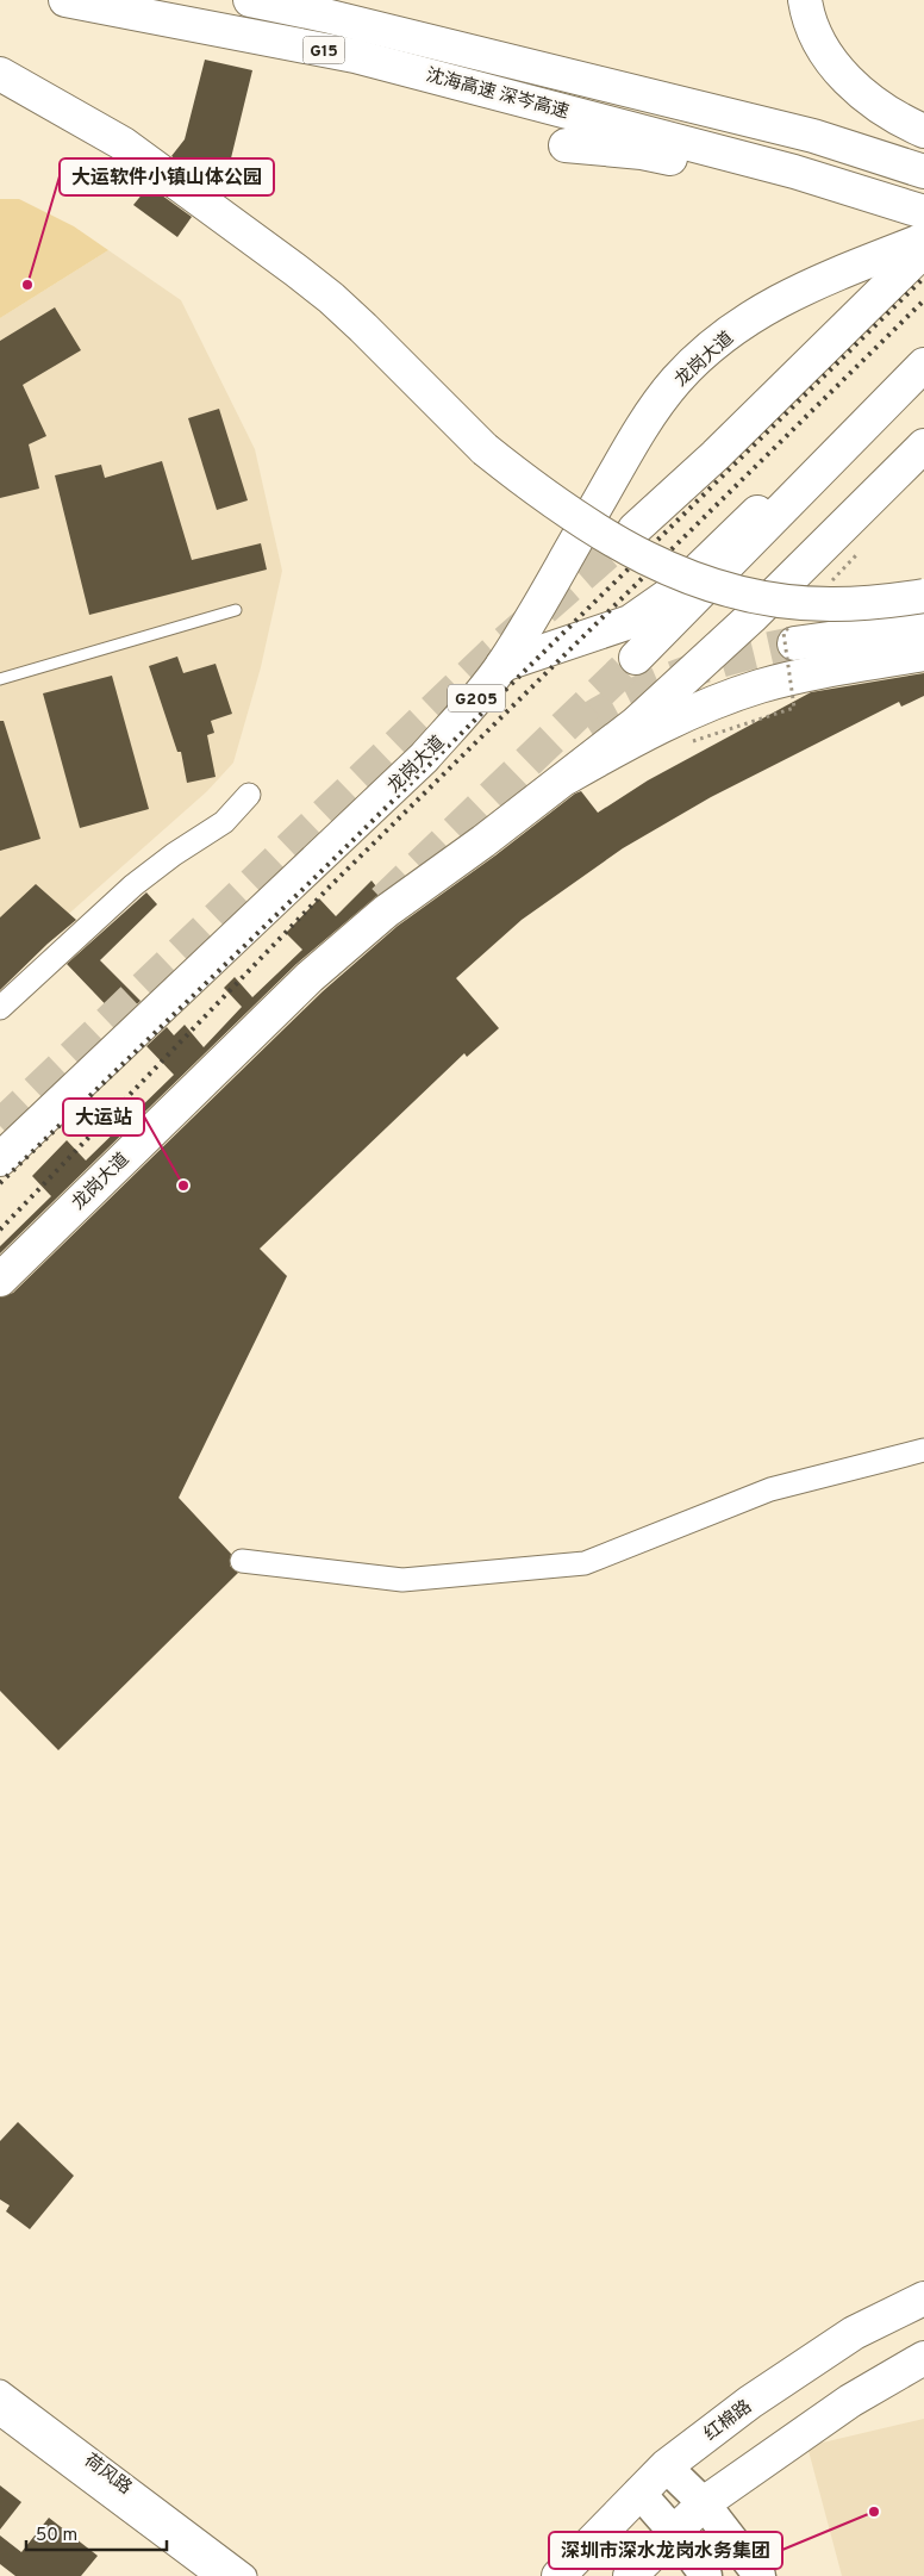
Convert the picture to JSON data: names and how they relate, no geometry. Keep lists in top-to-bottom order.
{
  "streets": {
    "main road": [
      "G15",
      "沈海高速 深岑高速",
      "龙岗大道",
      "G205",
      "红棉路"
    ],
    "street": ["荷风路"]
  },
  "places": ["大运软件小镇山体公园", "大运站", "深圳市深水龙岗水务集团"],
  "scale_bar": "50 m"
}
